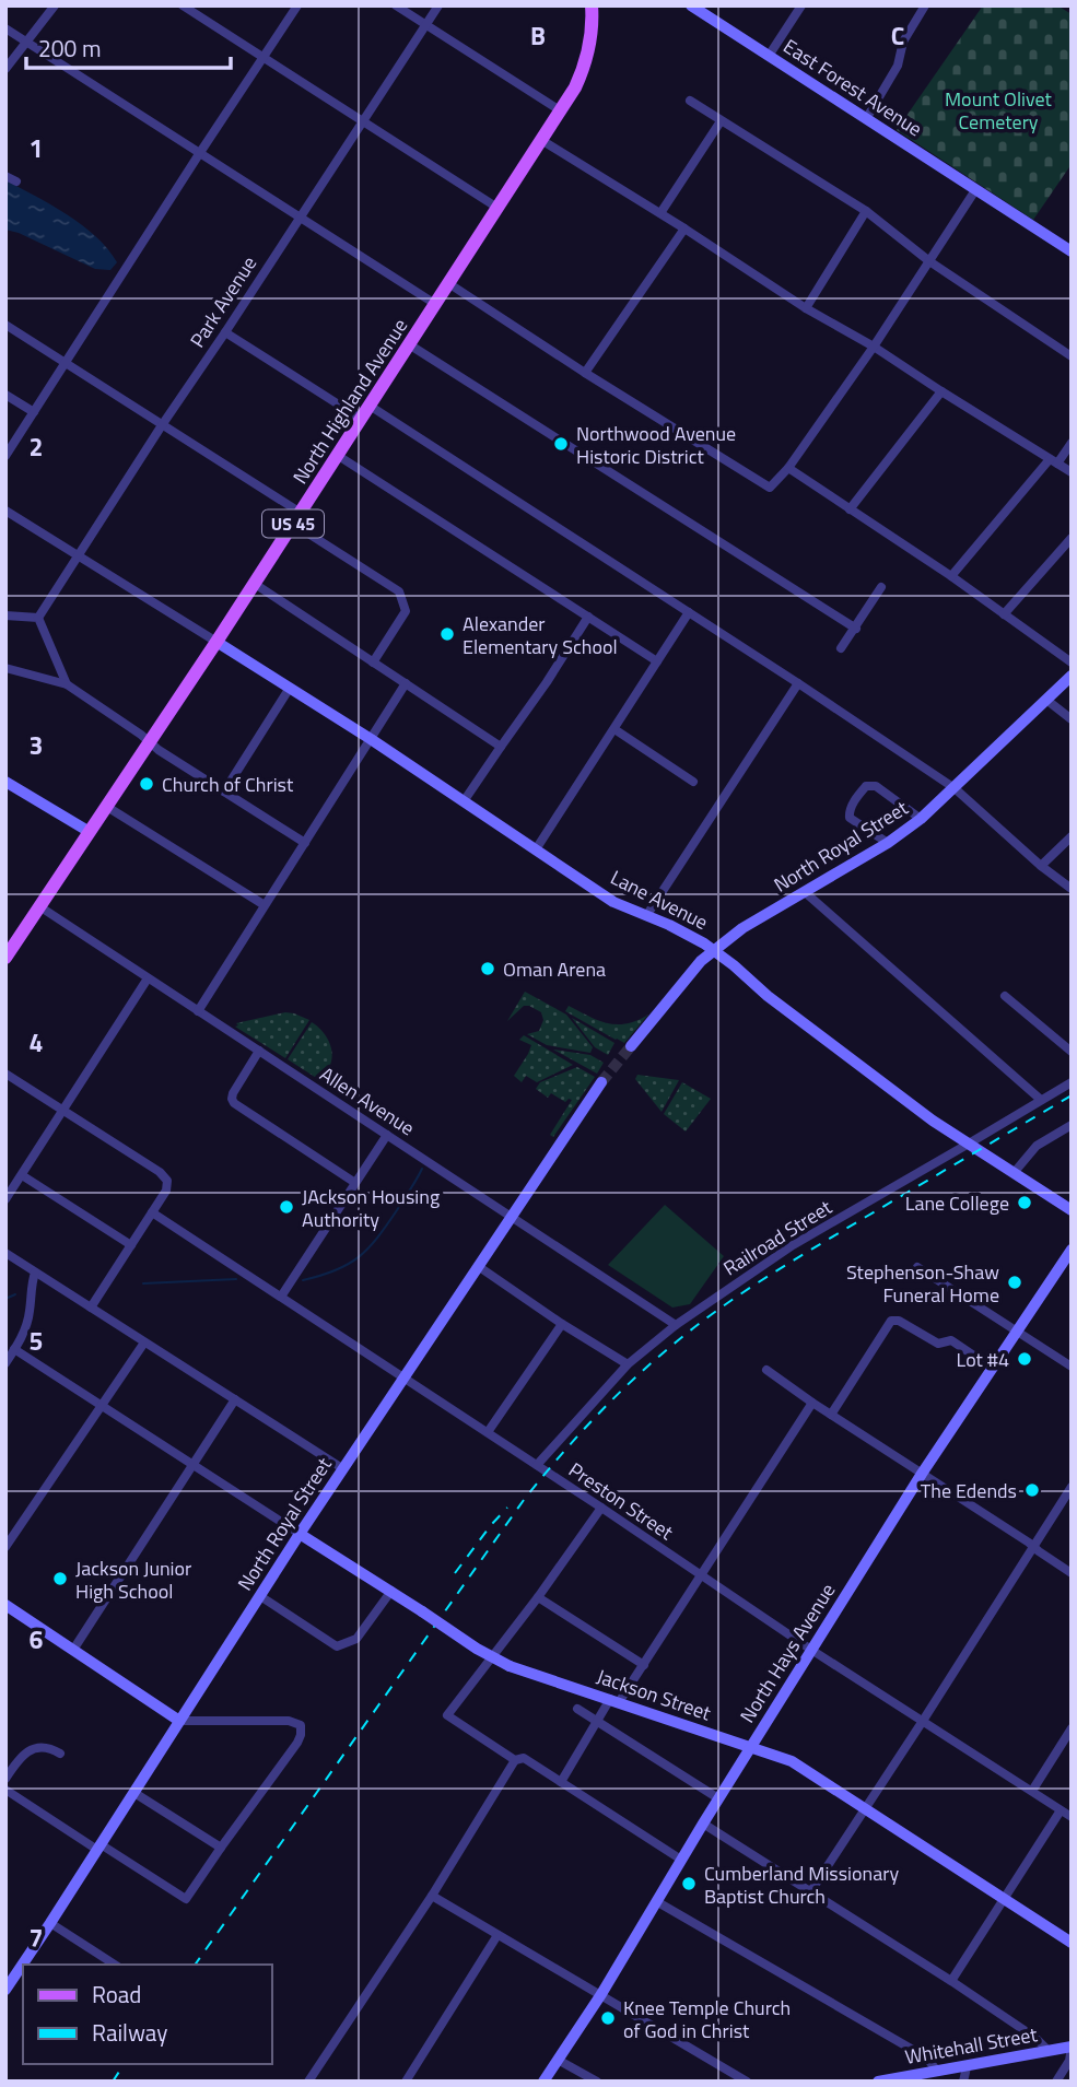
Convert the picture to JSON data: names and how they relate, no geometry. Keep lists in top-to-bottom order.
{
  "streets": {
    "main road": ["North Highland Avenue", "US 45"],
    "street": [
      "East Forest Avenue",
      "Park Avenue",
      "North Royal Street",
      "Lane Avenue",
      "Allen Avenue",
      "Railroad Street",
      "Preston Street",
      "North Hays Avenue",
      "Jackson Street",
      "Whitehall Street"
    ]
  },
  "crossings": [
    ["North Highland Avenue", "Lane Avenue"],
    ["North Highland Avenue", "Allen Avenue"],
    ["North Royal Street", "Lane Avenue"],
    ["North Royal Street", "Allen Avenue"],
    ["North Royal Street", "Preston Street"],
    ["North Royal Street", "Jackson Street"],
    ["Lane Avenue", "Railroad Street"],
    ["Allen Avenue", "Railroad Street"],
    ["Railroad Street", "Preston Street"],
    ["Preston Street", "North Hays Avenue"],
    ["North Hays Avenue", "Jackson Street"]
  ],
  "parks": ["Mount Olivet Cemetery"],
  "places": [
    "Northwood Avenue Historic District",
    "Alexander Elementary School",
    "Church of Christ",
    "Oman Arena",
    "Lane College",
    "JAckson Housing Authority",
    "Stephenson-Shaw Funeral Home",
    "Lot #4",
    "The Edends",
    "Jackson Junior High School",
    "Cumberland Missionary Baptist Church",
    "Knee Temple Church of God in Christ"
  ],
  "legend": ["Road", "Railway"],
  "scale_bar": "200 m",
  "grid": {
    "columns": ["B", "C"],
    "rows": [
      "1",
      "2",
      "3",
      "4",
      "5",
      "6",
      "7"
    ]
  }
}
